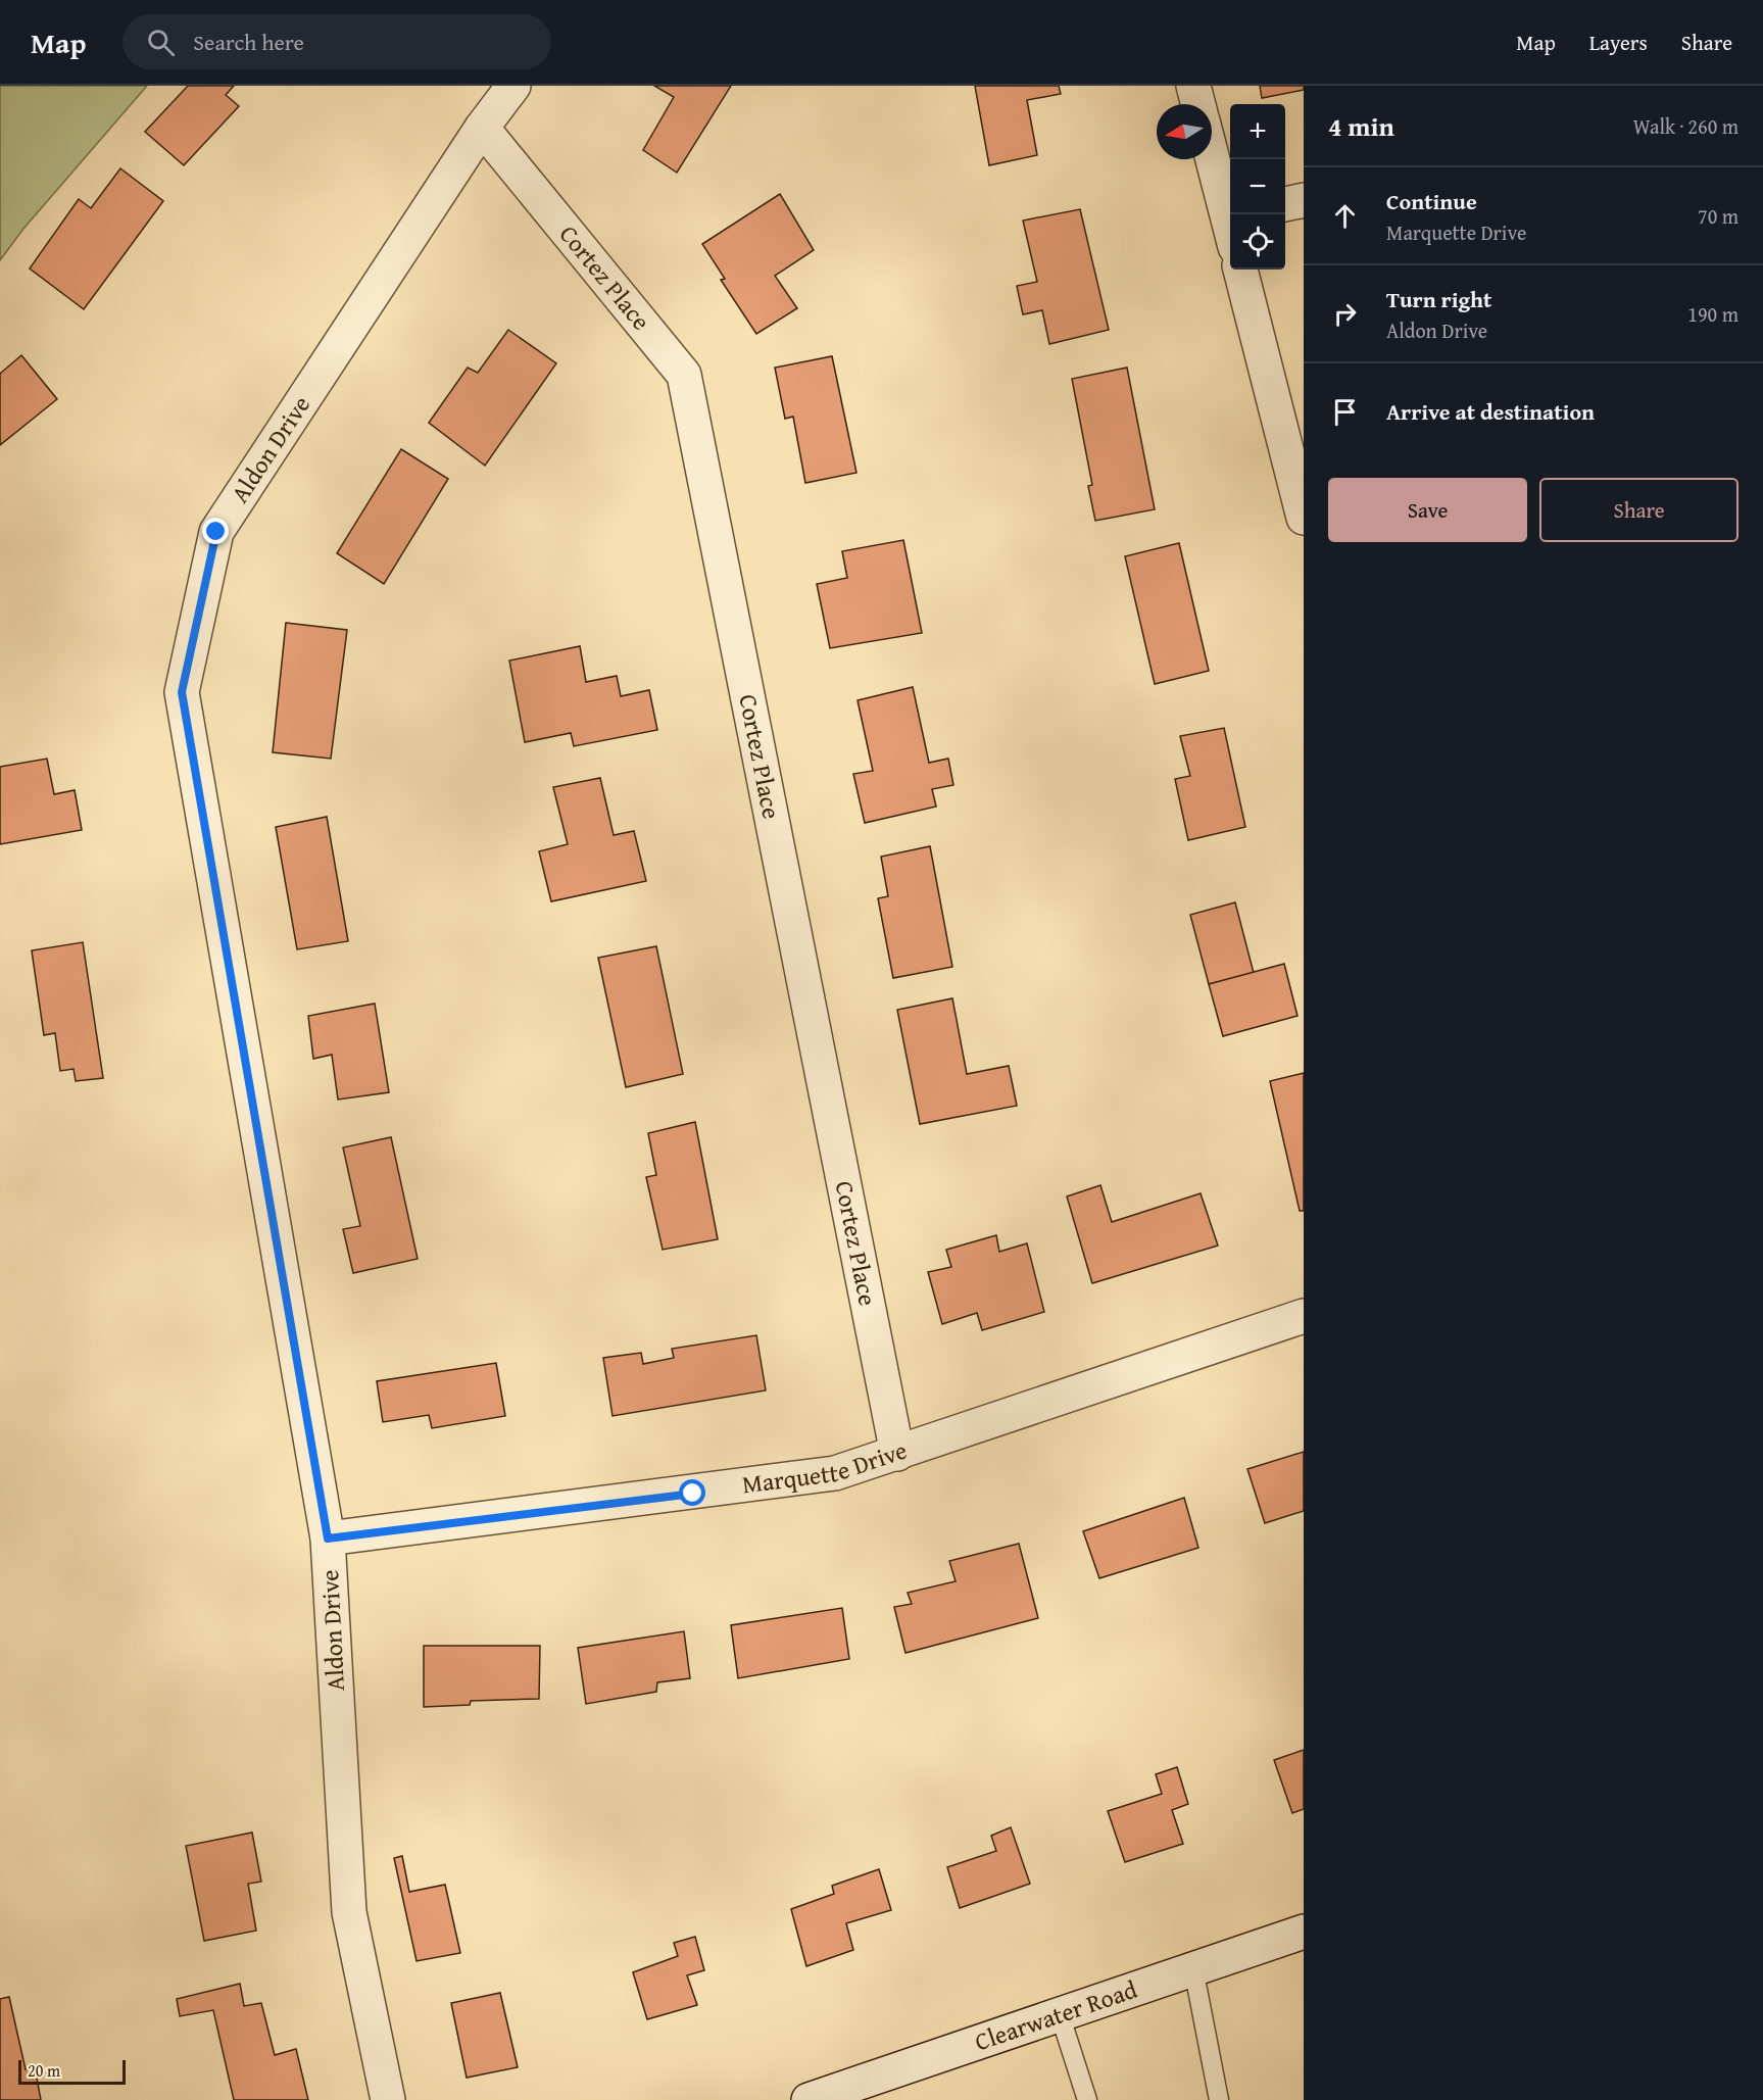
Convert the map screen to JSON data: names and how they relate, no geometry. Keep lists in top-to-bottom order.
{
  "streets": {
    "street": [
      "Cortez Place",
      "Aldon Drive",
      "Marquette Drive",
      "Clearwater Road"
    ]
  },
  "crossings": [
    ["Cortez Place", "Aldon Drive"],
    ["Cortez Place", "Marquette Drive"],
    ["Aldon Drive", "Marquette Drive"]
  ],
  "scale_bar": "20 m",
  "north": "left",
  "page": {
    "header": "Map",
    "search": "Search here",
    "nav": ["Map", "Layers", "Share"],
    "heading": ["4 min", "Walk · 260 m"],
    "map_buttons": ["+", "−"],
    "list": [
      ["Continue", "Marquette Drive", "70 m"],
      ["Turn right", "Aldon Drive", "190 m"],
      "Arrive at destination"
    ],
    "buttons": ["Save", "Share"],
    "scale": "20 m"
  }
}
